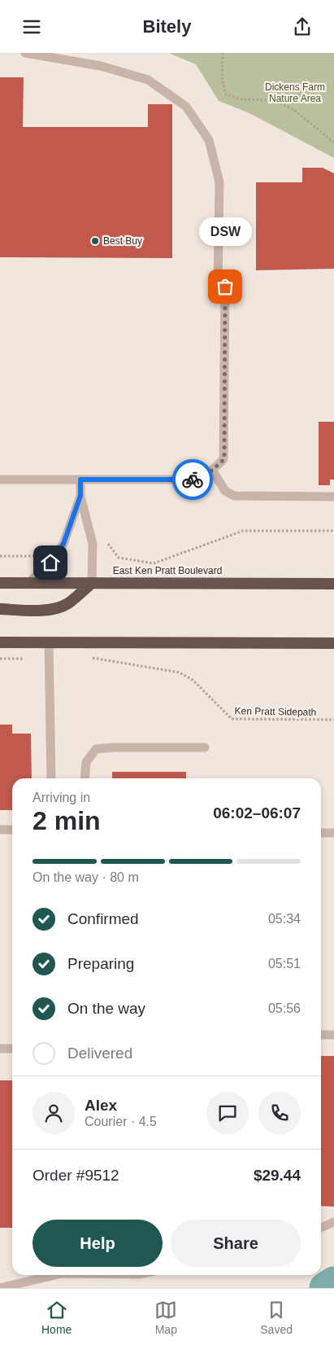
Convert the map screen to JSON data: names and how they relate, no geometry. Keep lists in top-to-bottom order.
{
  "streets": {
    "highway": ["East Ken Pratt Boulevard"],
    "path": ["Ken Pratt Sidepath"]
  },
  "parks": ["Dickens Farm Nature Area"],
  "places": ["Best Buy", "DSW"],
  "page": {
    "header": "Bitely",
    "bubble": "DSW",
    "heading": ["2 min", "Arriving in", "06:02–06:07"],
    "panel": [
      "Alex",
      "Courier · 4.5",
      "Order #9512",
      "$29.44"
    ],
    "bar": "On the way · 80 m",
    "list": [
      ["Confirmed", "05:34"],
      ["Preparing", "05:51"],
      ["On the way", "05:56"],
      "Delivered"
    ],
    "buttons": ["Help", "Share"],
    "tabs": ["Home", "Map", "Saved"]
  }
}
